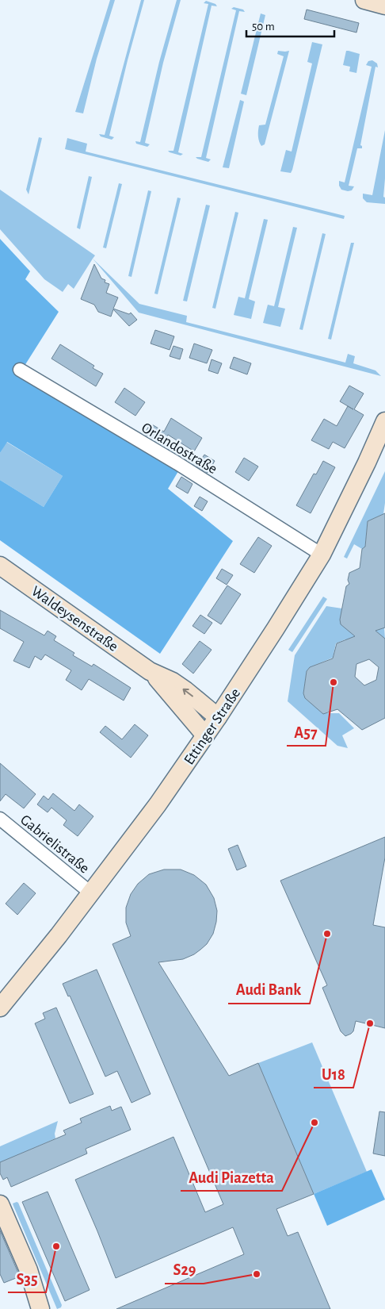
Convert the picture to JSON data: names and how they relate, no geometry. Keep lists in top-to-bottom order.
{
  "streets": {
    "main road": ["Waldeysenstraße", "Ettinger Straße"],
    "street": ["Orlandostraße", "Gabrielistraße"]
  },
  "crossings": [
    ["Orlandostraße", "Ettinger Straße"],
    ["Waldeysenstraße", "Ettinger Straße"],
    ["Ettinger Straße", "Gabrielistraße"]
  ],
  "places": [
    "A57",
    "Audi Bank",
    "U18",
    "Audi Piazetta",
    "S35",
    "S29"
  ],
  "scale_bar": "50 m"
}
